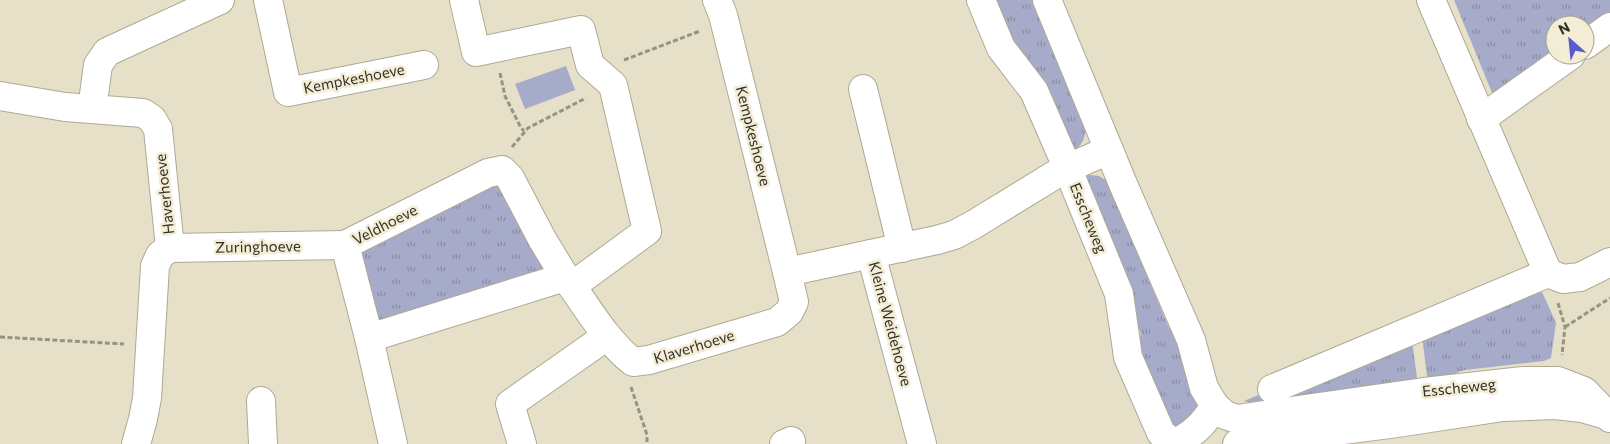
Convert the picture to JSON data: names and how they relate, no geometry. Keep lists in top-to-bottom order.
{
  "streets": {
    "street": [
      "Kempkeshoeve",
      "Haverhoeve",
      "Esscheweg",
      "Veldhoeve",
      "Zuringhoeve",
      "Kleine Weidehoeve",
      "Klaverhoeve"
    ]
  },
  "crossings": [
    ["Kempkeshoeve", "Klaverhoeve"],
    ["Haverhoeve", "Zuringhoeve"],
    ["Esscheweg", "Kleine Weidehoeve"],
    ["Veldhoeve", "Zuringhoeve"]
  ],
  "north": "top left"
}
